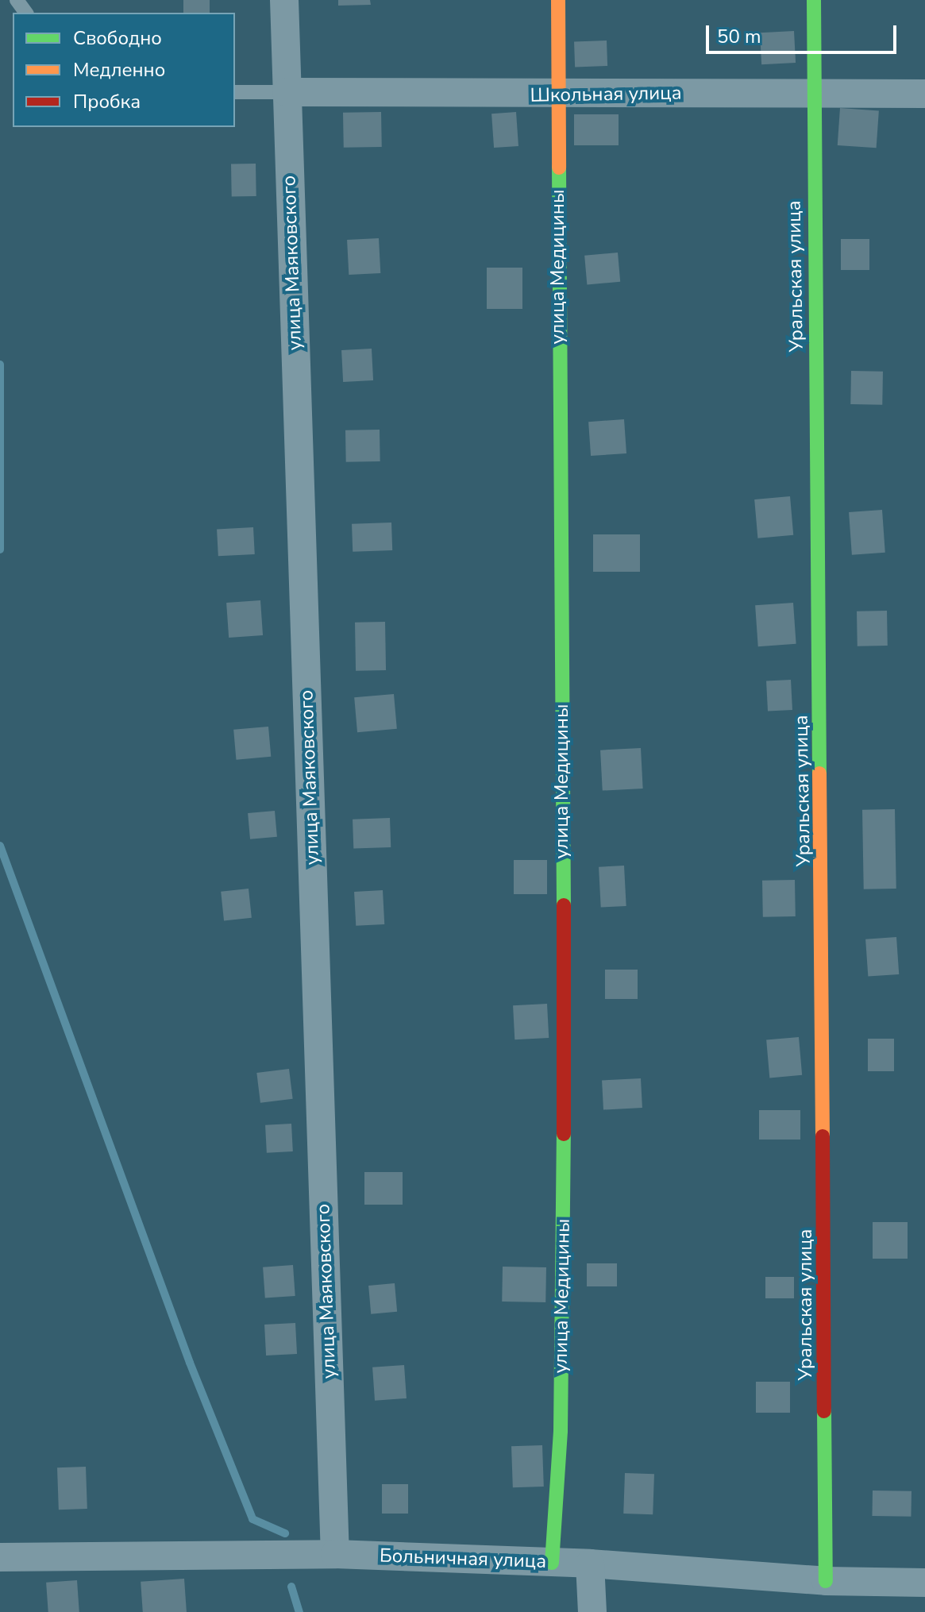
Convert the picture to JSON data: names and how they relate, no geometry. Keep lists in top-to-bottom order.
{
  "streets": {
    "street": [
      "Школьная улица",
      "улица Маяковского",
      "улица Медицины",
      "Уральская улица",
      "Больничная улица"
    ]
  },
  "crossings": [
    ["Школьная улица", "улица Маяковского"],
    ["Школьная улица", "улица Медицины"],
    ["Школьная улица", "Уральская улица"],
    ["улица Маяковского", "Больничная улица"],
    ["улица Медицины", "Больничная улица"],
    ["Уральская улица", "Больничная улица"]
  ],
  "legend": ["Свободно", "Медленно", "Пробка"],
  "scale_bar": "50 m"
}
